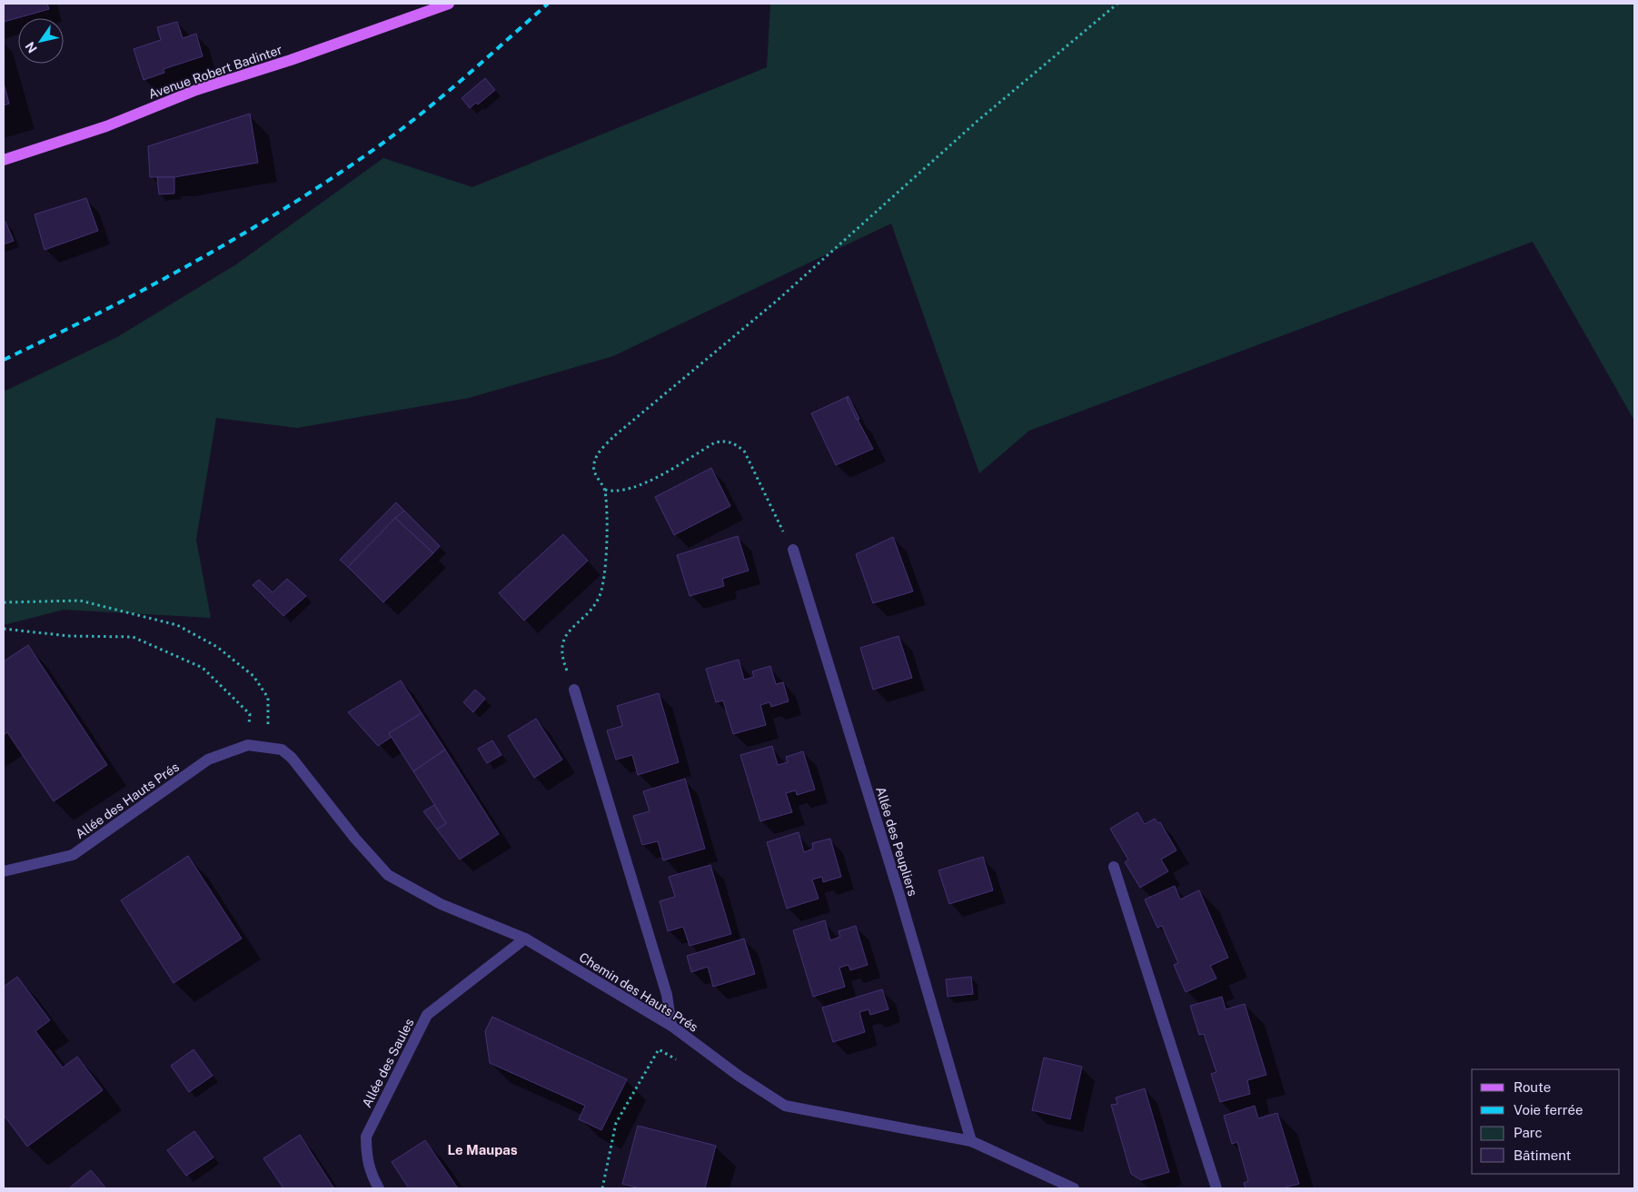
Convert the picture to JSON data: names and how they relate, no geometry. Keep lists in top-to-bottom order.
{
  "streets": {
    "main road": ["Avenue Robert Badinter"],
    "street": [
      "Allée des Hauts Prés",
      "Allée des Peupliers",
      "Chemin des Hauts Prés",
      "Allée des Saules"
    ]
  },
  "crossings": [
    ["Allée des Hauts Prés", "Chemin des Hauts Prés"],
    ["Allée des Peupliers", "Chemin des Hauts Prés"],
    ["Chemin des Hauts Prés", "Allée des Saules"]
  ],
  "districts": ["Le Maupas"],
  "legend": [
    "Route",
    "Voie ferrée",
    "Parc",
    "Bâtiment"
  ],
  "north": "bottom left"
}
